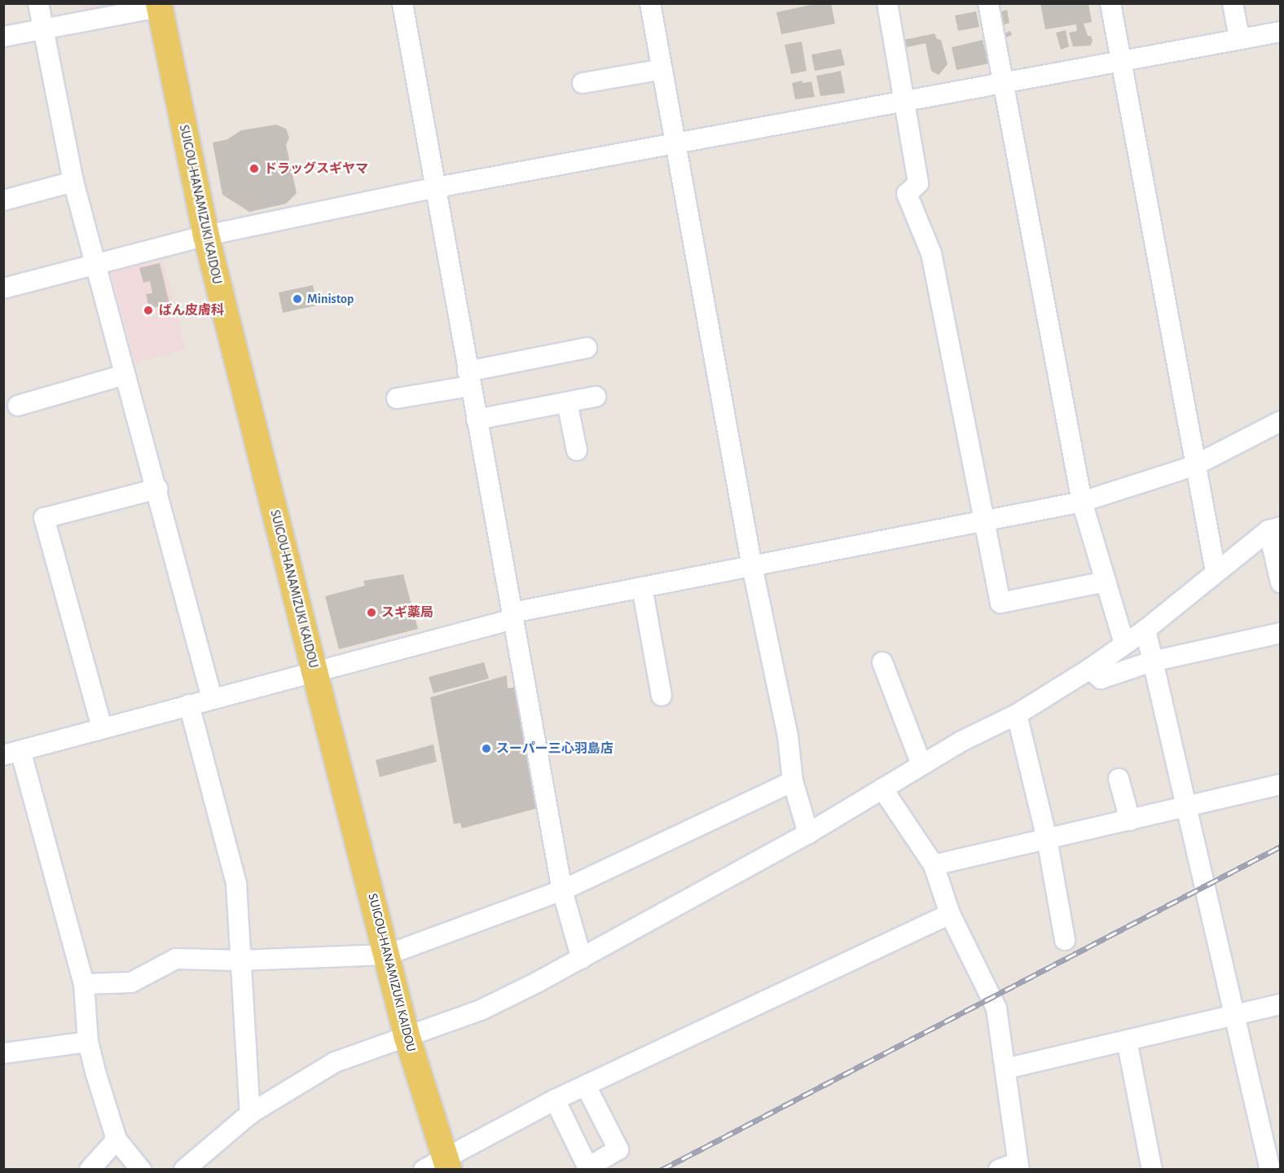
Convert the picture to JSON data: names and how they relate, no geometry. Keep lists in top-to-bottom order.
{
  "streets": {
    "main road": ["SUIGOU-HANAMIZUKI KAIDOU"]
  },
  "places": [
    "ドラッグスギヤマ",
    "Ministop",
    "ばん皮膚科",
    "スギ薬局",
    "スーパー三心羽島店"
  ]
}
